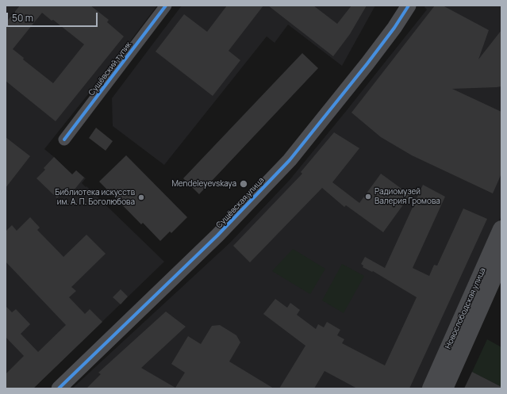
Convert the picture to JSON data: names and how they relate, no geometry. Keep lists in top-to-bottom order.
{
  "streets": {
    "main road": ["Новослободская улица"],
    "street": ["Сущёвский тупик", "Сущёвская улица"]
  },
  "places": ["Mendeleyevskaya", "Радиомузей Валерия Громова", "Библиотека искусств им. А. П. Боголюбова"],
  "scale_bar": "50 m"
}
